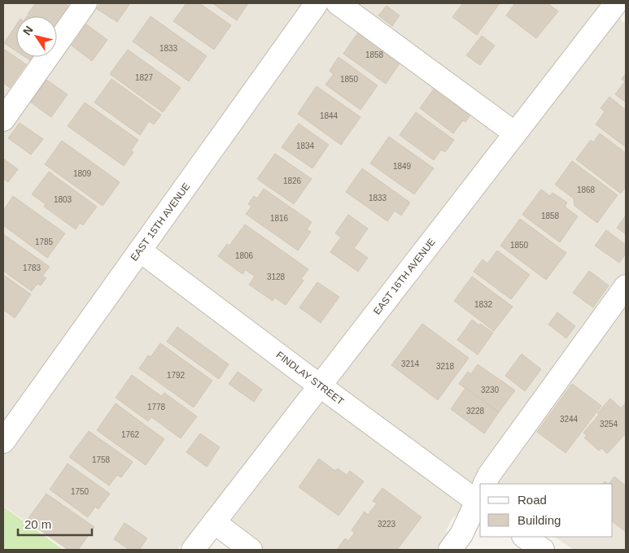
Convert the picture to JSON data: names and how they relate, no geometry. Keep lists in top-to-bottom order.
{
  "streets": {
    "street": ["EAST 15TH AVENUE", "EAST 16TH AVENUE", "FINDLAY STREET"]
  },
  "crossings": [
    ["EAST 15TH AVENUE", "FINDLAY STREET"],
    ["EAST 16TH AVENUE", "FINDLAY STREET"]
  ],
  "house_numbers": [
    "1833",
    "1858",
    "1827",
    "1850",
    "1844",
    "1834",
    "1849",
    "1809",
    "1826",
    "1868",
    "1833",
    "1803",
    "1858",
    "1816",
    "1785",
    "1850",
    "1806",
    "1783",
    "3128",
    "1832",
    "3214",
    "3218",
    "1792",
    "3230",
    "1778",
    "3228",
    "3244",
    "3254",
    "1762",
    "1758",
    "1750",
    "3223"
  ],
  "legend": ["Road", "Building"],
  "scale_bar": "20 m",
  "north": "top left"
}
